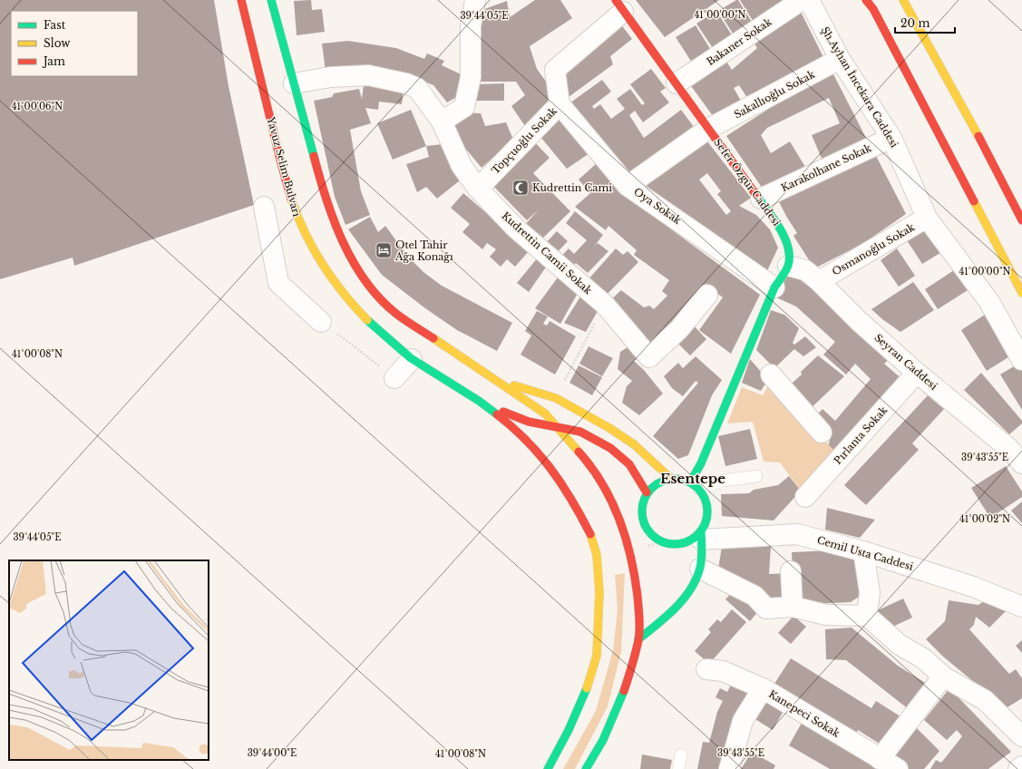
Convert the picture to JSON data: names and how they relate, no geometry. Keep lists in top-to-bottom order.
{
  "streets": {
    "street": [
      "Bakaner Sokak",
      "Şh.Ayhan İncekara Caddesi",
      "Sakallıoğlu Sokak",
      "Topçuoğlu Sokak",
      "Yavuz Selim Bulvarı",
      "Karakolhane Sokak",
      "Sefer Özgür Caddesi",
      "Oya Sokak",
      "Osmanoğlu Sokak",
      "Kudrettin Camii Sokak",
      "Seyran Caddesi",
      "Pırlanta Sokak",
      "Cemil Usta Caddesi",
      "Kanepeci Sokak"
    ]
  },
  "crossings": [
    ["Bakaner Sokak", "Sefer Özgür Caddesi"],
    ["Şh.Ayhan İncekara Caddesi", "Sakallıoğlu Sokak"],
    ["Şh.Ayhan İncekara Caddesi", "Karakolhane Sokak"],
    ["Şh.Ayhan İncekara Caddesi", "Osmanoğlu Sokak"],
    ["Sakallıoğlu Sokak", "Sefer Özgür Caddesi"],
    ["Sakallıoğlu Sokak", "Oya Sokak"],
    ["Topçuoğlu Sokak", "Sefer Özgür Caddesi"],
    ["Topçuoğlu Sokak", "Oya Sokak"],
    ["Topçuoğlu Sokak", "Kudrettin Camii Sokak"],
    ["Yavuz Selim Bulvarı", "Cemil Usta Caddesi"],
    ["Karakolhane Sokak", "Sefer Özgür Caddesi"],
    ["Sefer Özgür Caddesi", "Seyran Caddesi"],
    ["Osmanoğlu Sokak", "Seyran Caddesi"],
    ["Seyran Caddesi", "Pırlanta Sokak"]
  ],
  "districts": ["Esentepe"],
  "places": {
    "mosque": ["Kudrettin Cami"],
    "hotel": ["Otel Tahir Ağa Konağı"]
  },
  "legend": ["Fast", "Slow", "Jam"],
  "scale_bar": "20 m",
  "coordinates": [
    "41°00'00\"N",
    "39°44'05\"E",
    "41°00'06\"N",
    "41°00'08\"N",
    "39°43'55\"E",
    "41°00'02\"N",
    "39°44'00\"E"
  ]
}
